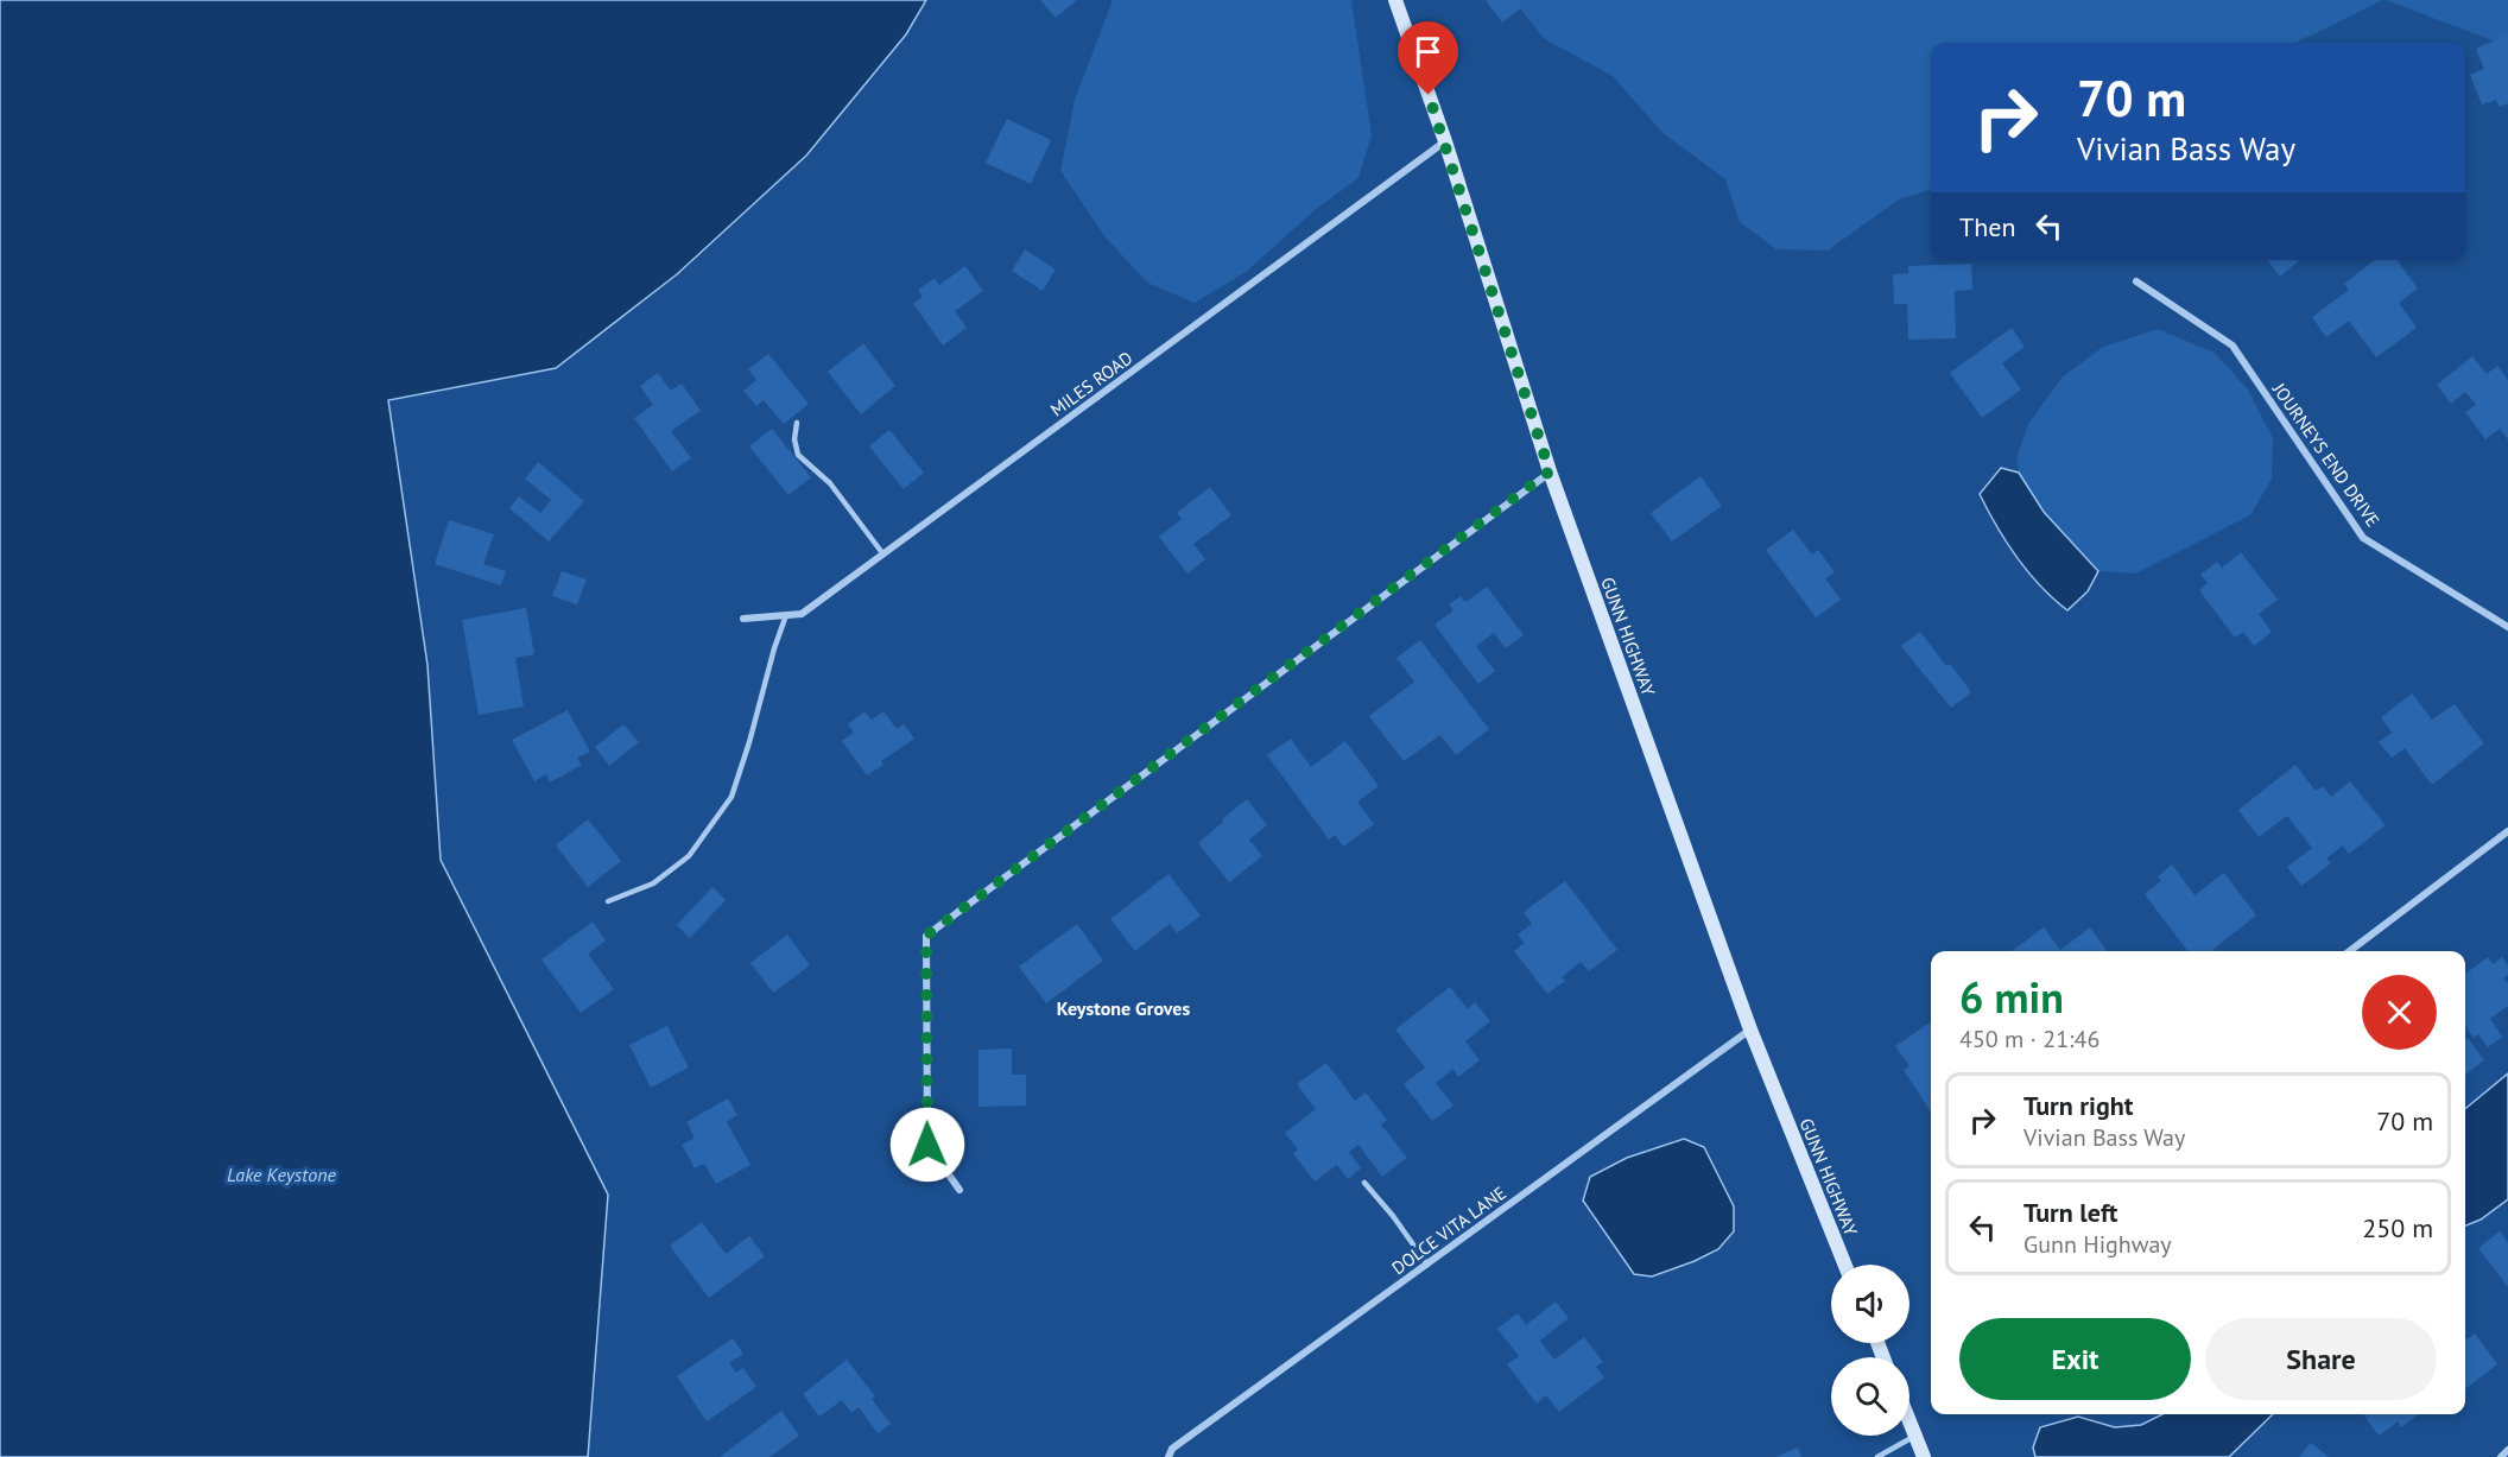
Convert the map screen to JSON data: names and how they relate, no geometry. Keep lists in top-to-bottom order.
{
  "streets": {
    "main road": ["GUNN HIGHWAY"],
    "street": ["MILES ROAD", "JOURNEYS END DRIVE", "DOLCE VITA LANE"]
  },
  "crossings": [
    ["MILES ROAD", "GUNN HIGHWAY"],
    ["GUNN HIGHWAY", "DOLCE VITA LANE"]
  ],
  "districts": ["Keystone Groves"],
  "water": ["Lake Keystone"],
  "page": {
    "turn": ["70 m", "Vivian Bass Way"],
    "then": "Then",
    "heading": ["6 min", "450 m · 21:46"],
    "list": [
      {
        "name": "Turn right",
        "note": "Vivian Bass Way",
        "value": "70 m"
      },
      {
        "name": "Turn left",
        "note": "Gunn Highway",
        "value": "250 m"
      }
    ],
    "buttons": ["Exit", "Share"]
  }
}
